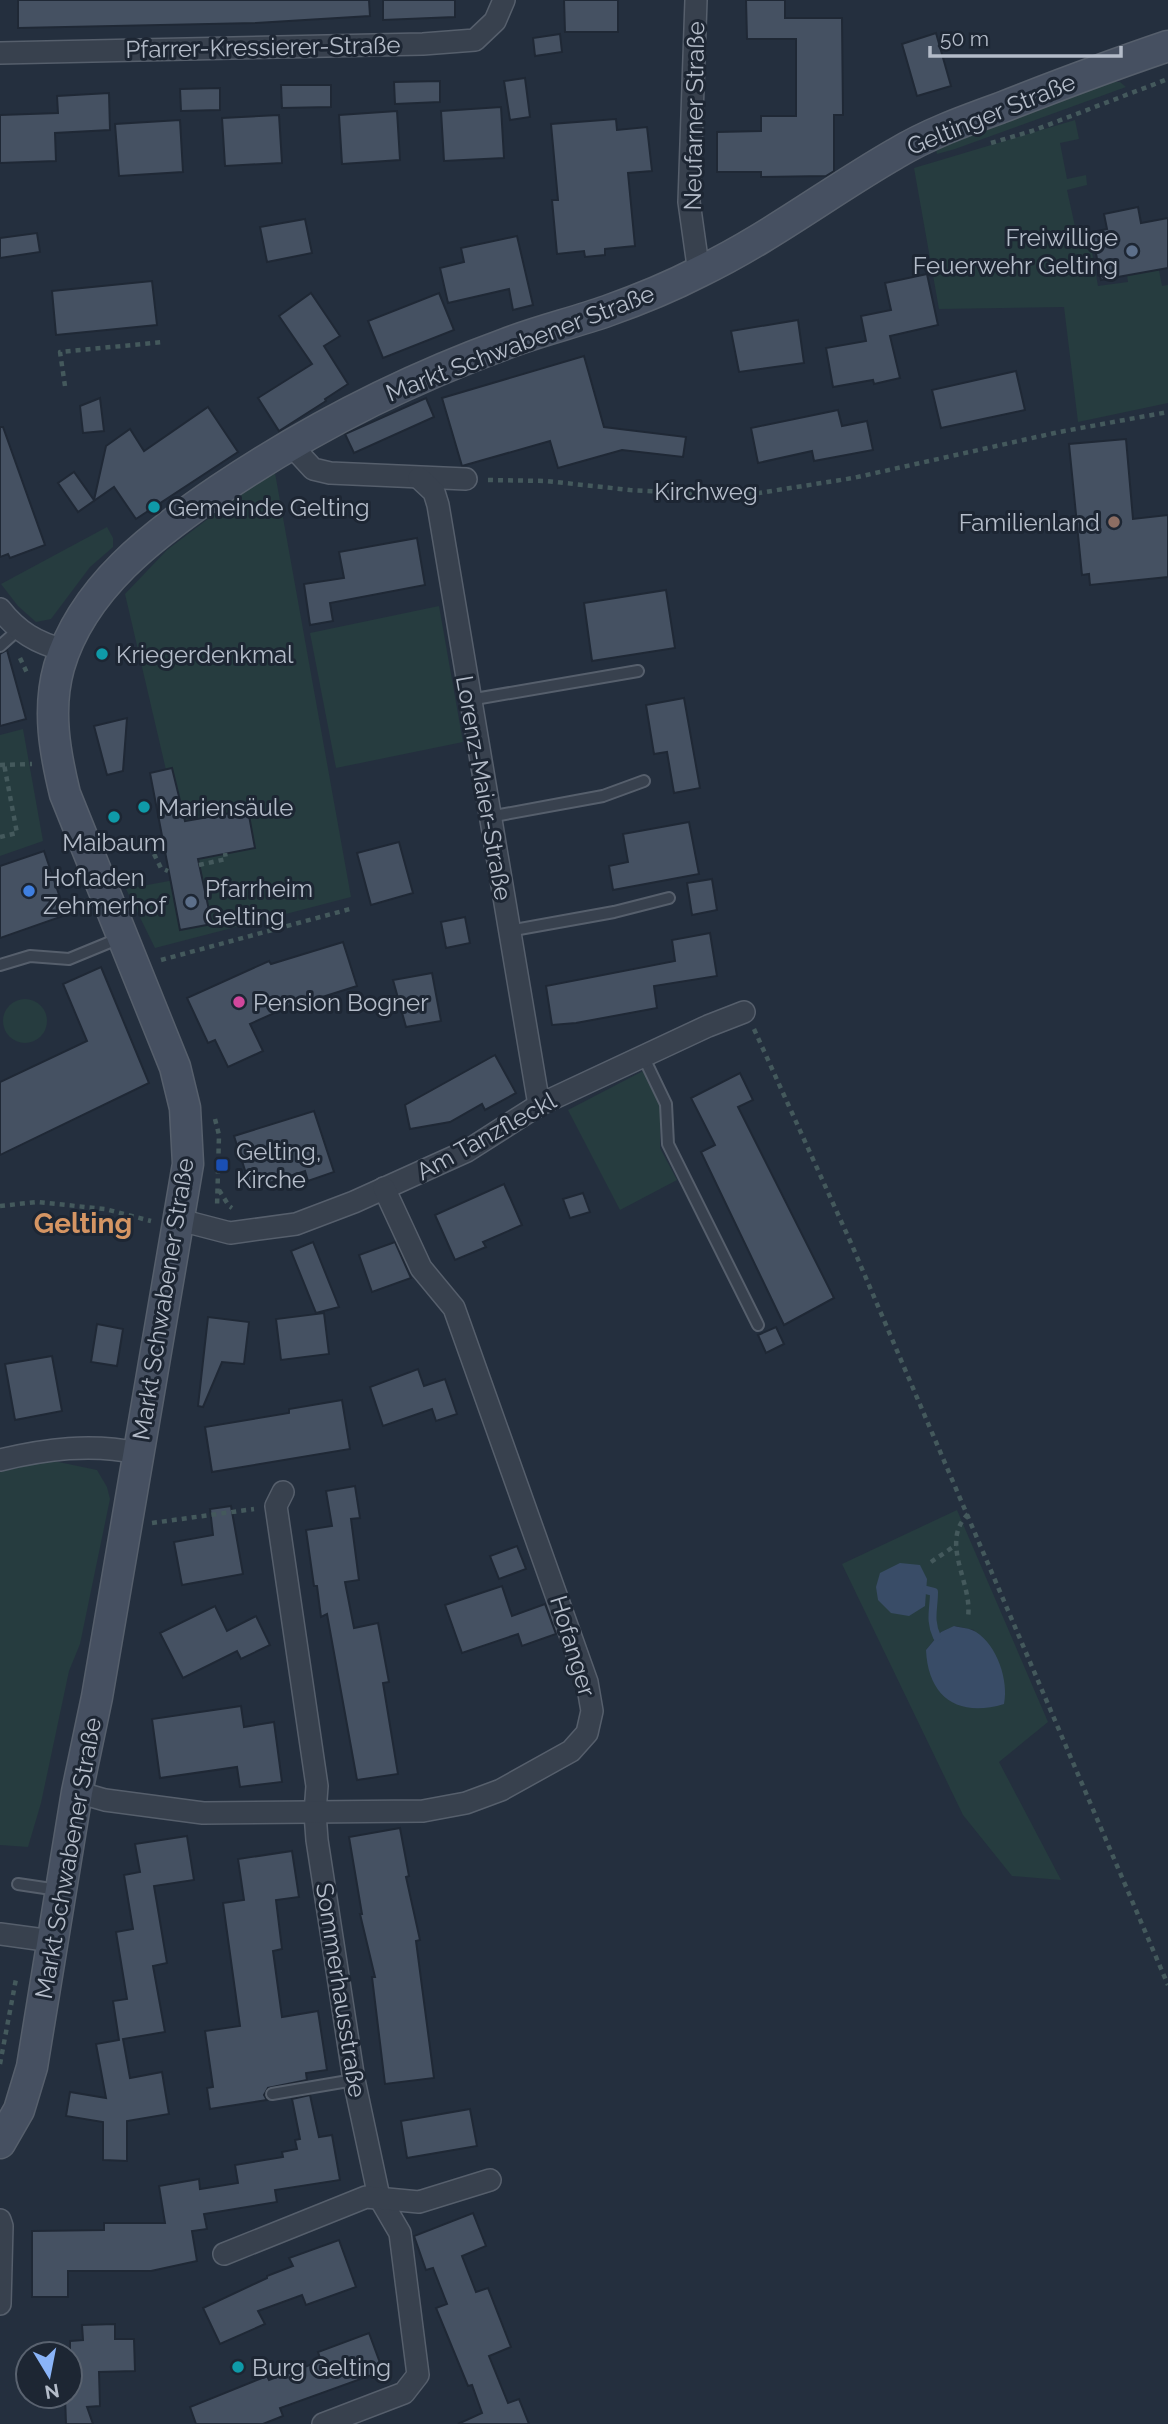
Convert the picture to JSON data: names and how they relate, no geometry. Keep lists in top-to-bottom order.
{
  "streets": {
    "main road": ["Geltinger Straße", "Markt Schwabener Straße"],
    "street": [
      "Pfarrer-Kressierer-Straße",
      "Neufarner Straße",
      "Lorenz-Maier-Straße",
      "Am Tanzfleckl",
      "Hofanger",
      "Sommerhausstraße"
    ],
    "path": ["Kirchweg"]
  },
  "crossings": [
    ["Geltinger Straße", "Markt Schwabener Straße"],
    ["Neufarner Straße", "Markt Schwabener Straße"],
    ["Markt Schwabener Straße", "Am Tanzfleckl"],
    ["Markt Schwabener Straße", "Hofanger"],
    ["Lorenz-Maier-Straße", "Am Tanzfleckl"],
    ["Am Tanzfleckl", "Hofanger"],
    ["Hofanger", "Sommerhausstraße"]
  ],
  "districts": ["Gelting"],
  "places": {
    "other": [
      "Freiwillige Feuerwehr Gelting",
      "Gemeinde Gelting",
      "Familienland",
      "Kriegerdenkmal",
      "Mariensäule",
      "Maibaum",
      "Hofladen Zehmerhof",
      "Pfarrheim Gelting",
      "Pension Bogner",
      "Burg Gelting"
    ],
    "transit": ["Gelting, Kirche"]
  },
  "scale_bar": "50 m",
  "north": "bottom"
}
